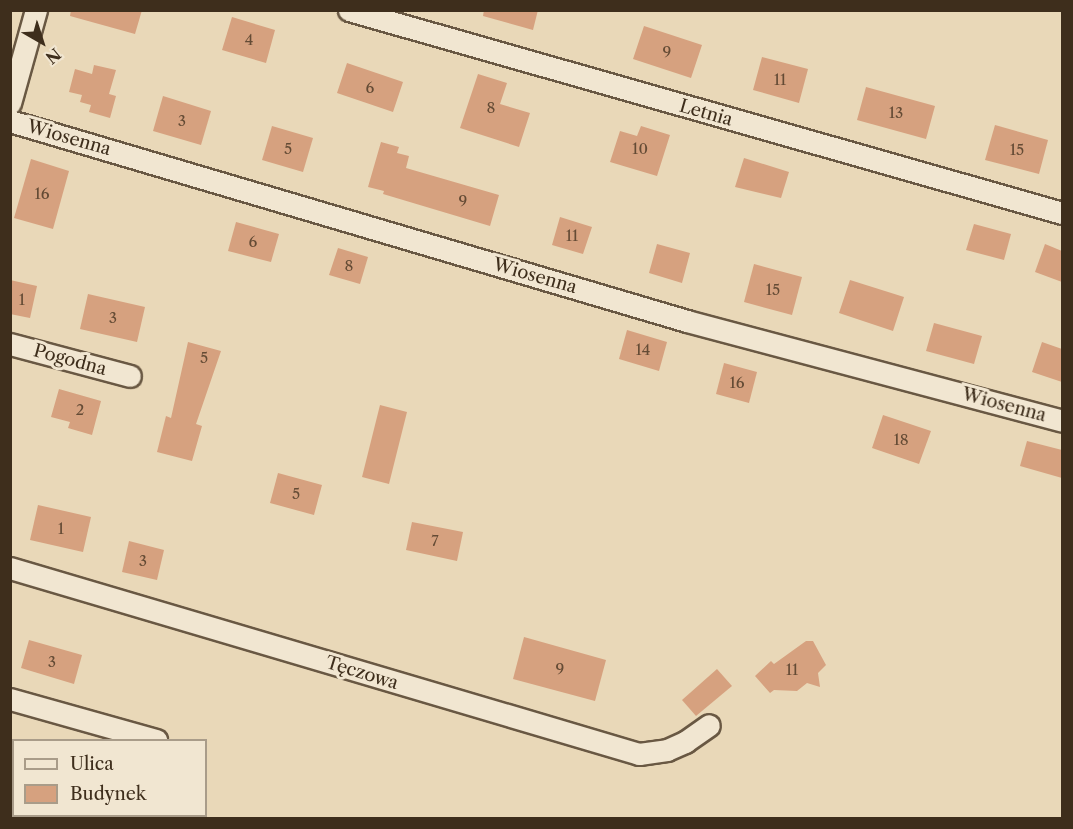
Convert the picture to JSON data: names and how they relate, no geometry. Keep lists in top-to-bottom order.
{
  "streets": {
    "street": [
      "Letnia",
      "Wiosenna",
      "Pogodna",
      "Tęczowa"
    ]
  },
  "house_numbers": [
    "4",
    "9",
    "11",
    "6",
    "8",
    "13",
    "3",
    "5",
    "10",
    "15",
    "16",
    "9",
    "11",
    "6",
    "8",
    "15",
    "1",
    "3",
    "14",
    "5",
    "16",
    "2",
    "18",
    "5",
    "1",
    "7",
    "3",
    "3",
    "9",
    "11"
  ],
  "legend": ["Ulica", "Budynek"],
  "north": "bottom right"
}
